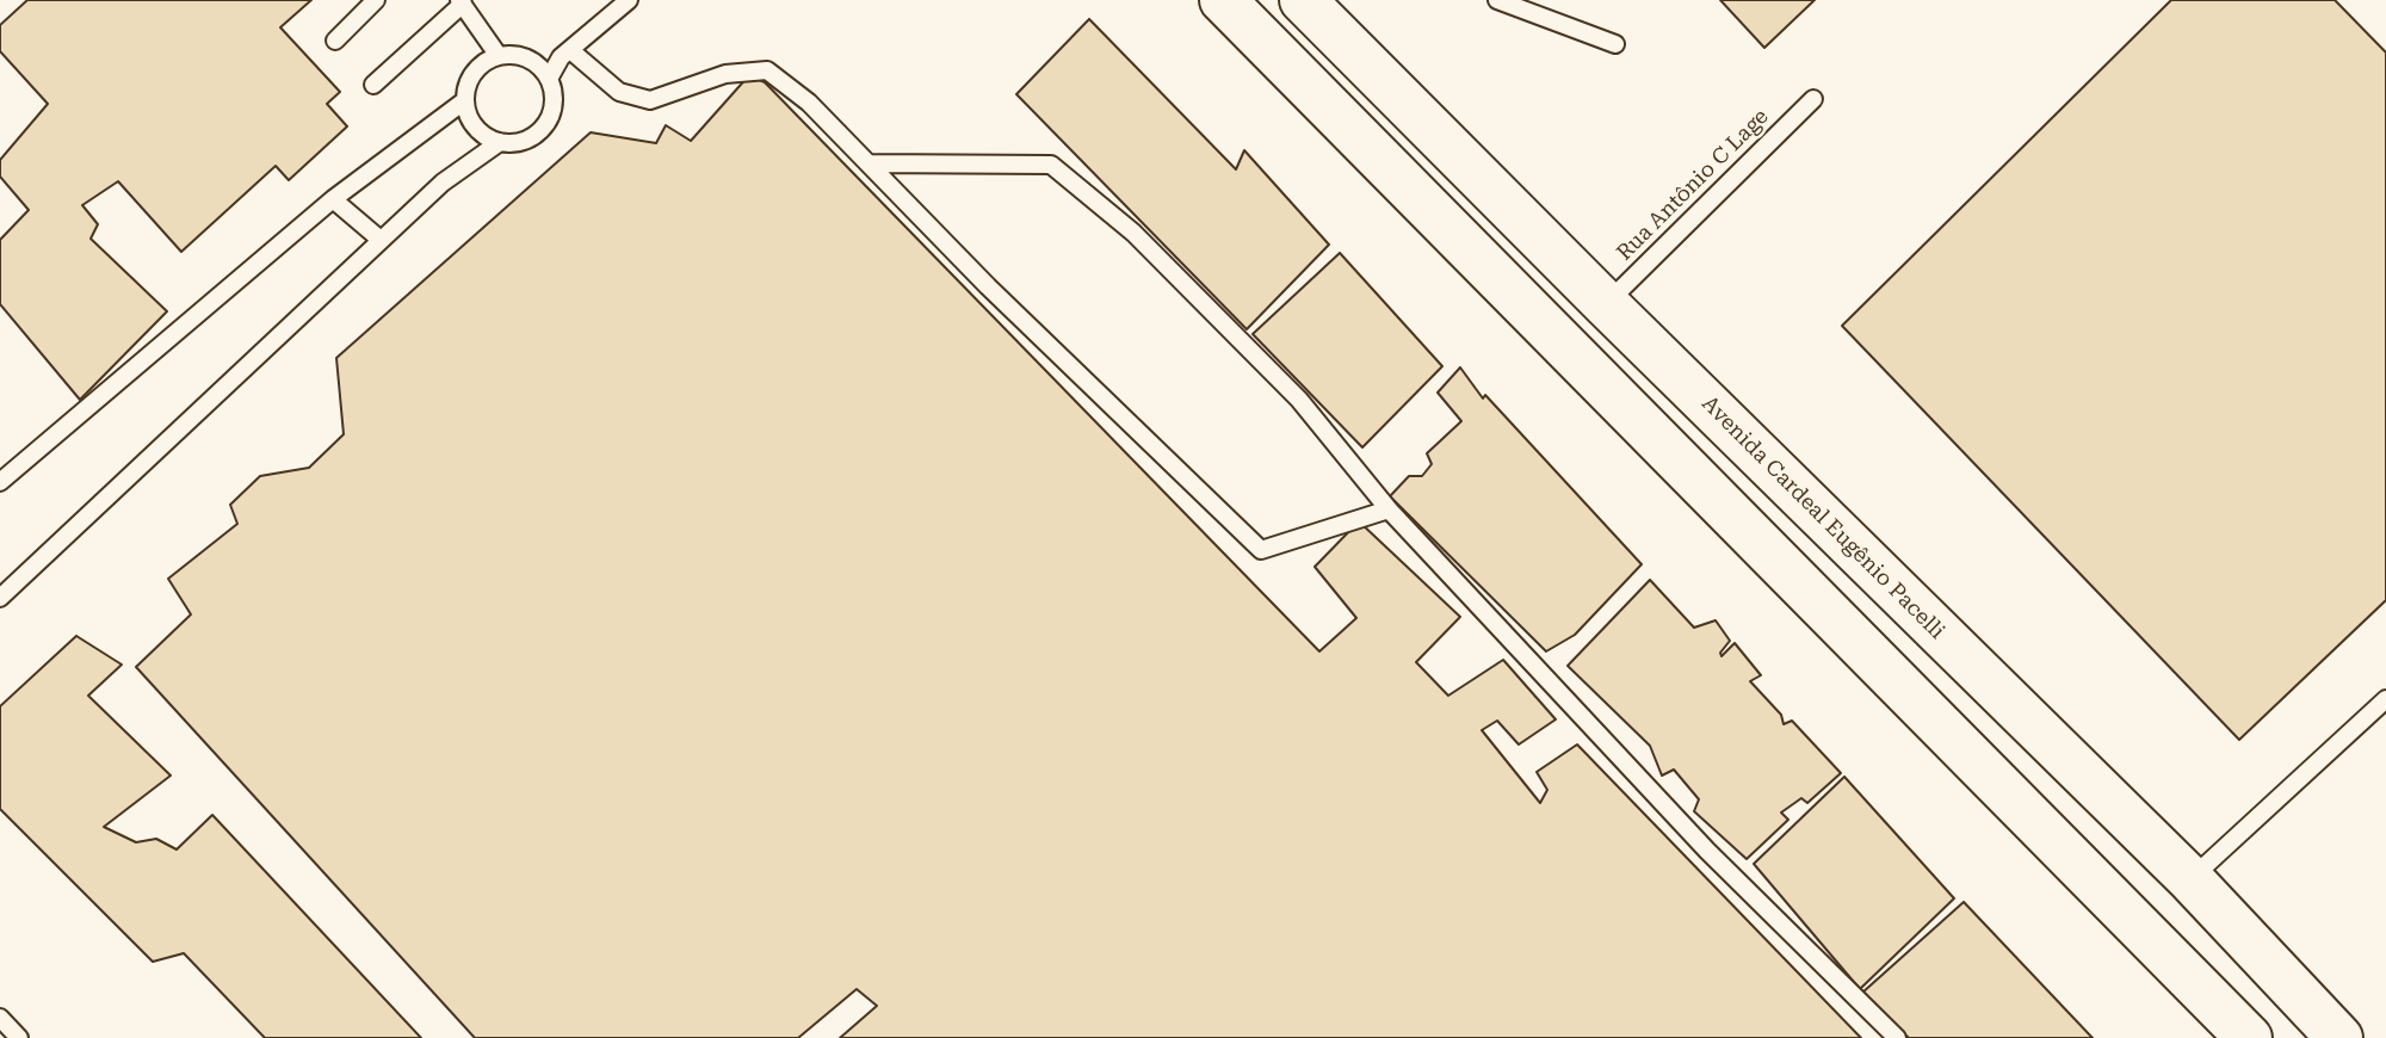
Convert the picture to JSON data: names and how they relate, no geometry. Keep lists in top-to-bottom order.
{
  "streets": {
    "highway": ["Avenida Cardeal Eugênio Pacelli"],
    "lane": ["Rua Antônio C Lage"]
  },
  "crossings": [
    ["Rua Antônio C Lage", "Avenida Cardeal Eugênio Pacelli"]
  ]
}
